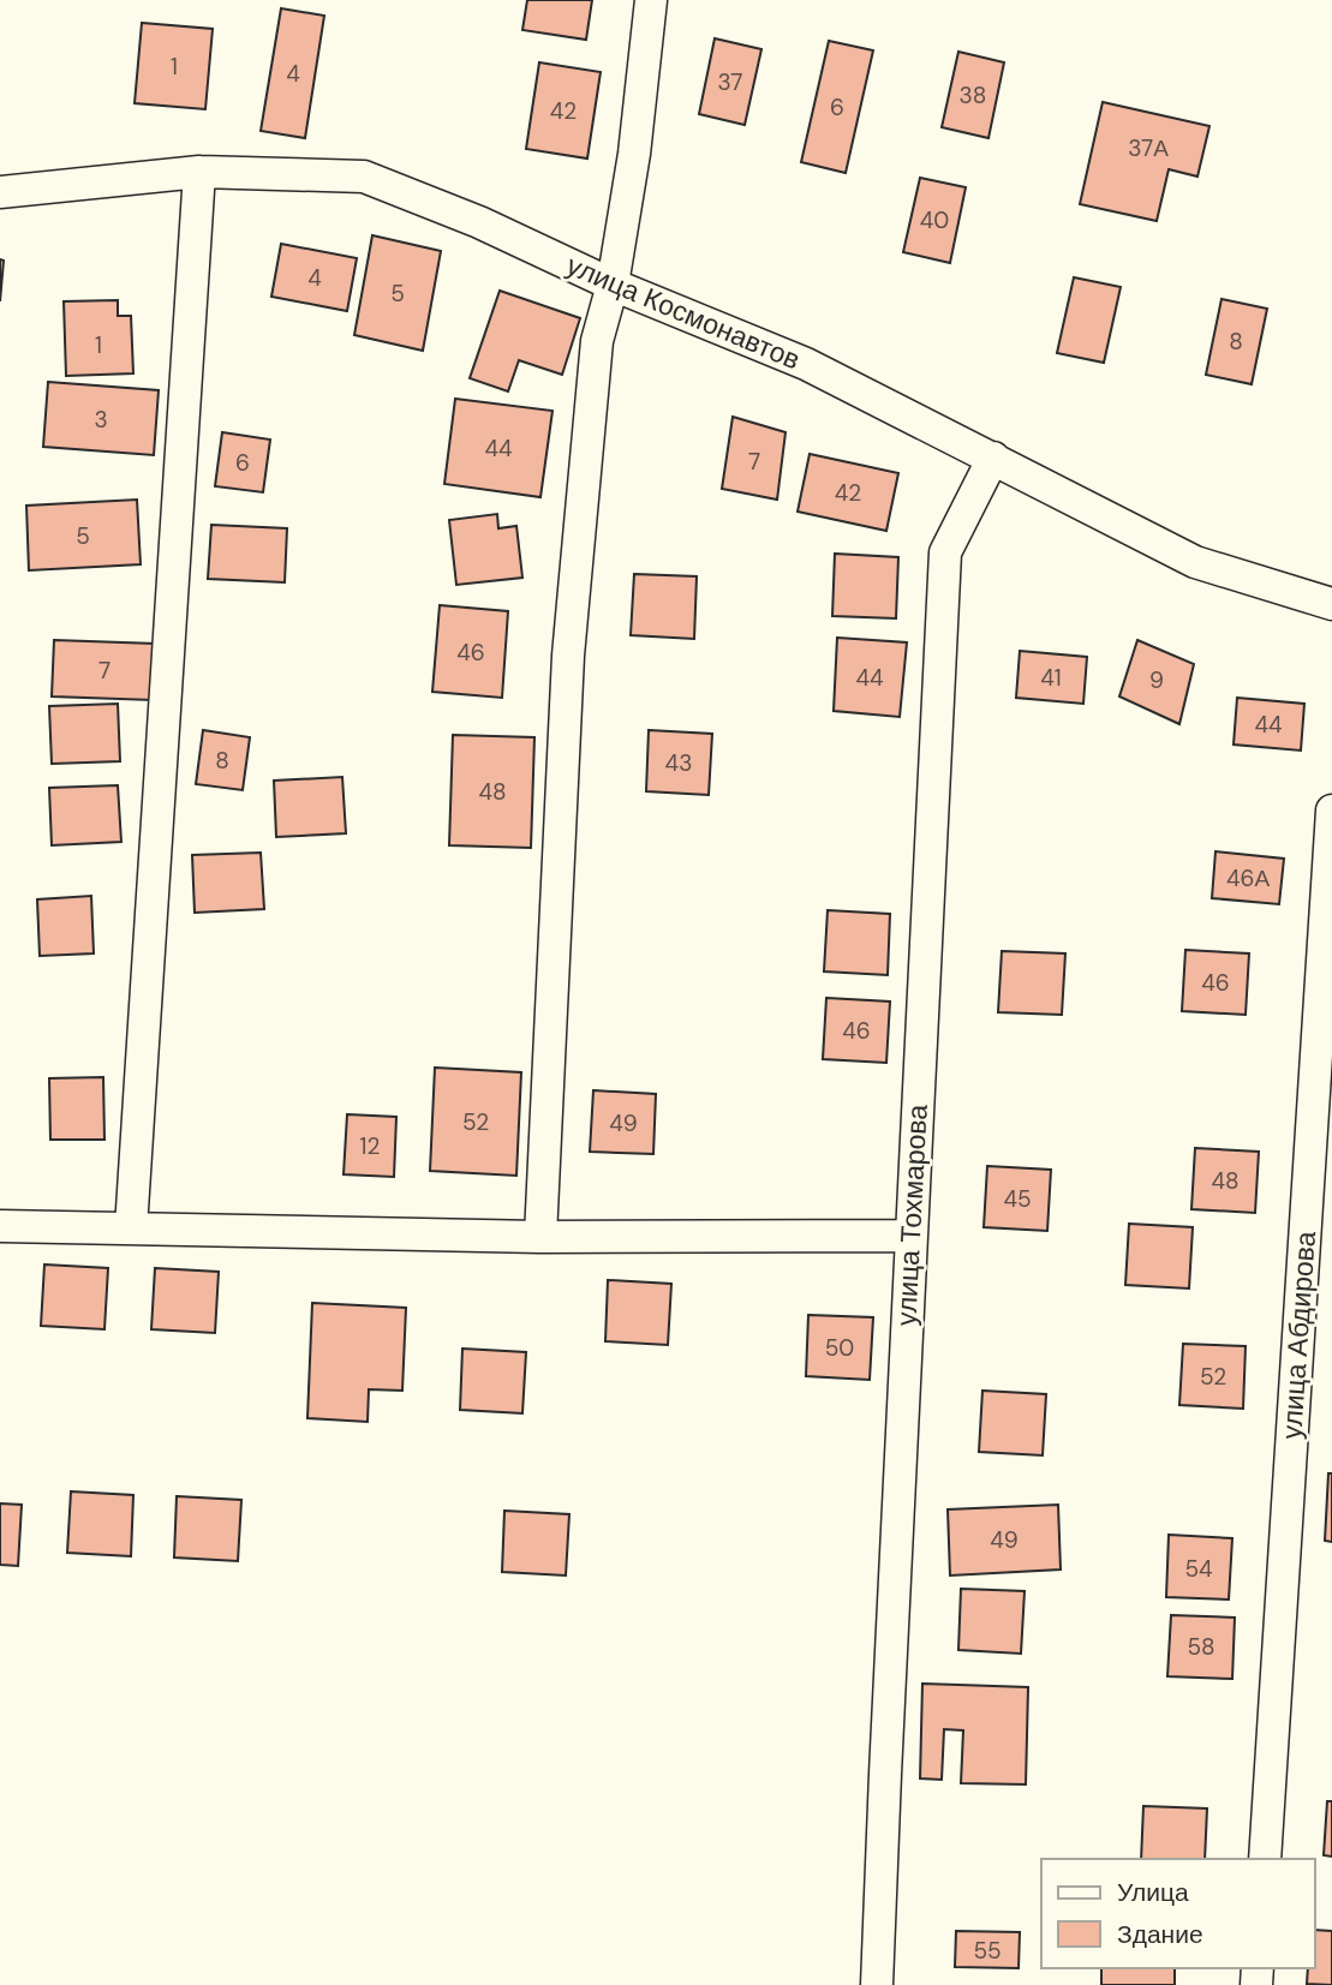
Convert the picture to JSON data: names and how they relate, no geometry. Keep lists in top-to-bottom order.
{
  "streets": {
    "street": ["улица Космонавтов", "улица Тохмарова", "улица Абдирова"]
  },
  "crossings": [
    ["улица Космонавтов", "улица Тохмарова"]
  ],
  "house_numbers": [
    "1",
    "4",
    "37",
    "38",
    "6",
    "42",
    "37А",
    "40",
    "4",
    "5",
    "8",
    "1",
    "3",
    "44",
    "7",
    "6",
    "42",
    "5",
    "46",
    "7",
    "44",
    "41",
    "9",
    "44",
    "8",
    "43",
    "48",
    "46А",
    "46",
    "46",
    "52",
    "49",
    "12",
    "48",
    "45",
    "50",
    "52",
    "49",
    "54",
    "58",
    "55"
  ],
  "legend": ["Улица", "Здание"]
}
